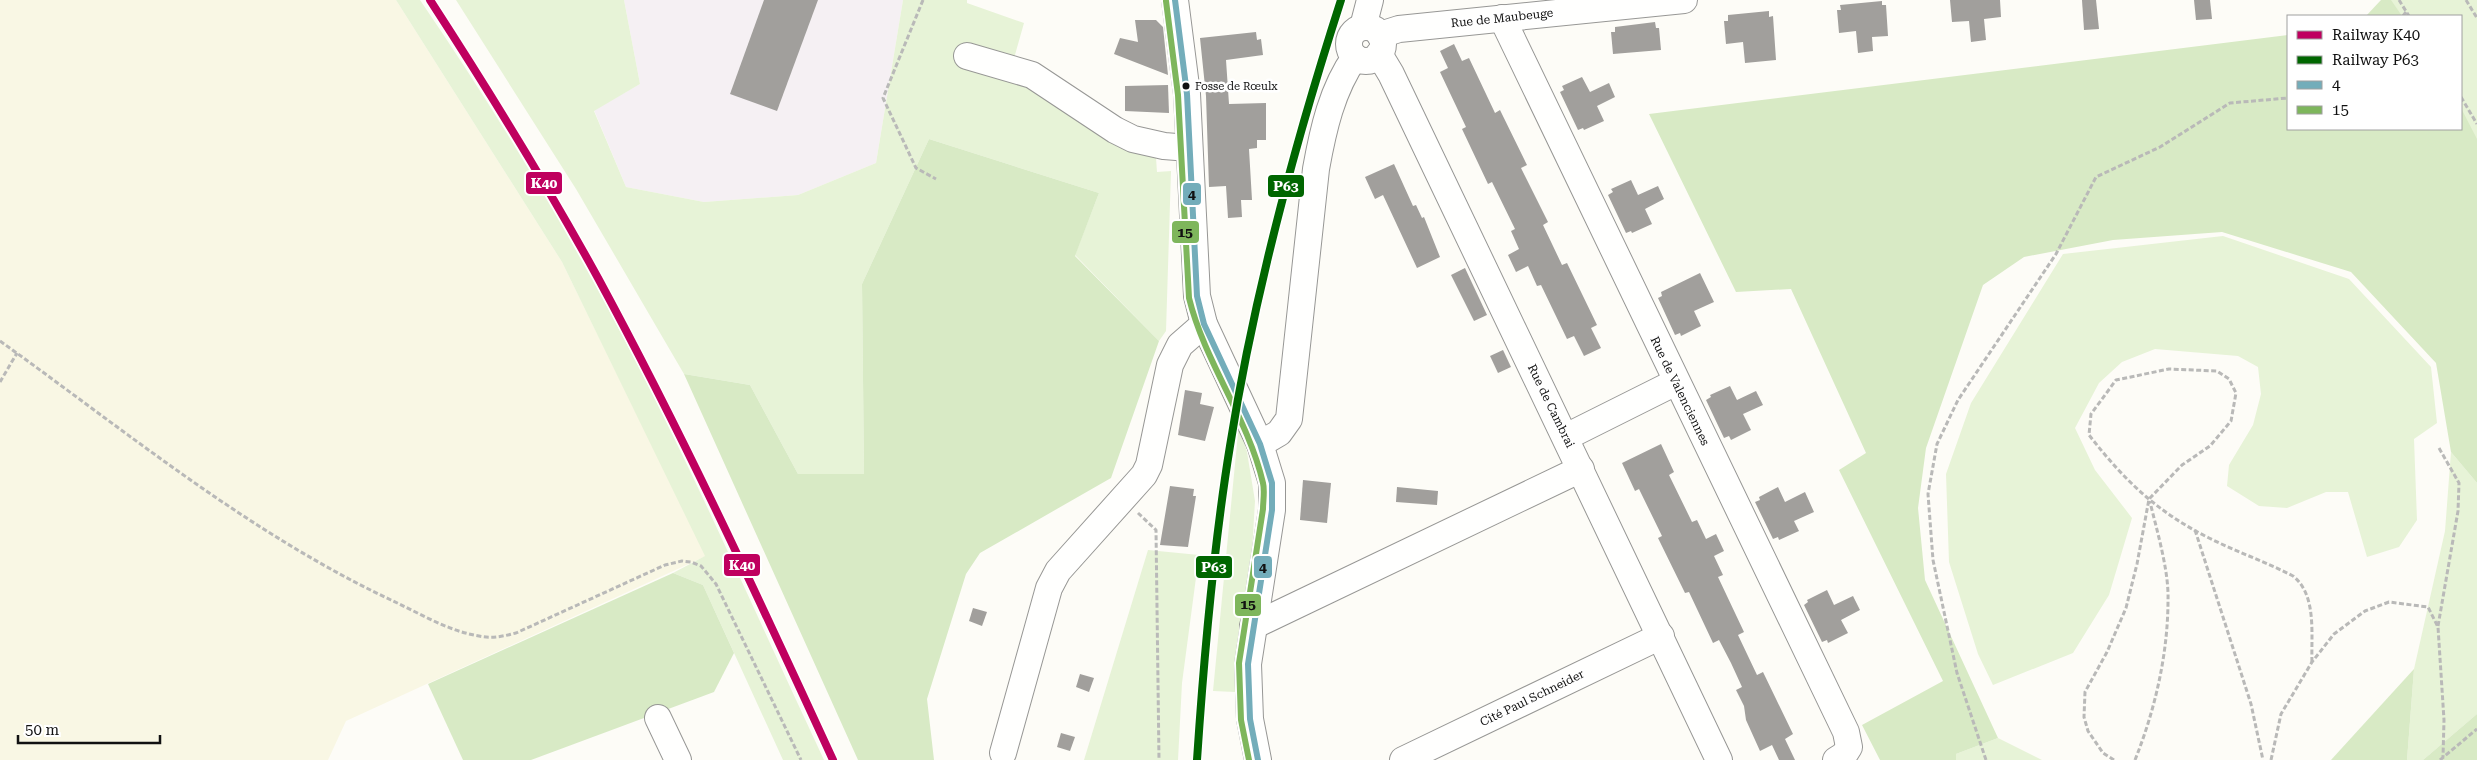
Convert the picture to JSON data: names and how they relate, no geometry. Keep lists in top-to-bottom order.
{
  "streets": {
    "street": [
      "Rue de Maubeuge",
      "Rue de Valenciennes",
      "Rue de Cambrai",
      "Cité Paul Schneider"
    ]
  },
  "crossings": [
    ["Rue de Maubeuge", "Rue de Valenciennes"],
    ["Rue de Maubeuge", "Rue de Cambrai"],
    ["Rue de Cambrai", "Cité Paul Schneider"]
  ],
  "places": ["Fosse de Rœulx"],
  "lines": [
    "rail line K40",
    "rail line P63",
    "transit line 4",
    "transit line 15"
  ],
  "legend": [
    "Railway K40",
    "Railway P63",
    "4",
    "15"
  ],
  "scale_bar": "50 m"
}
